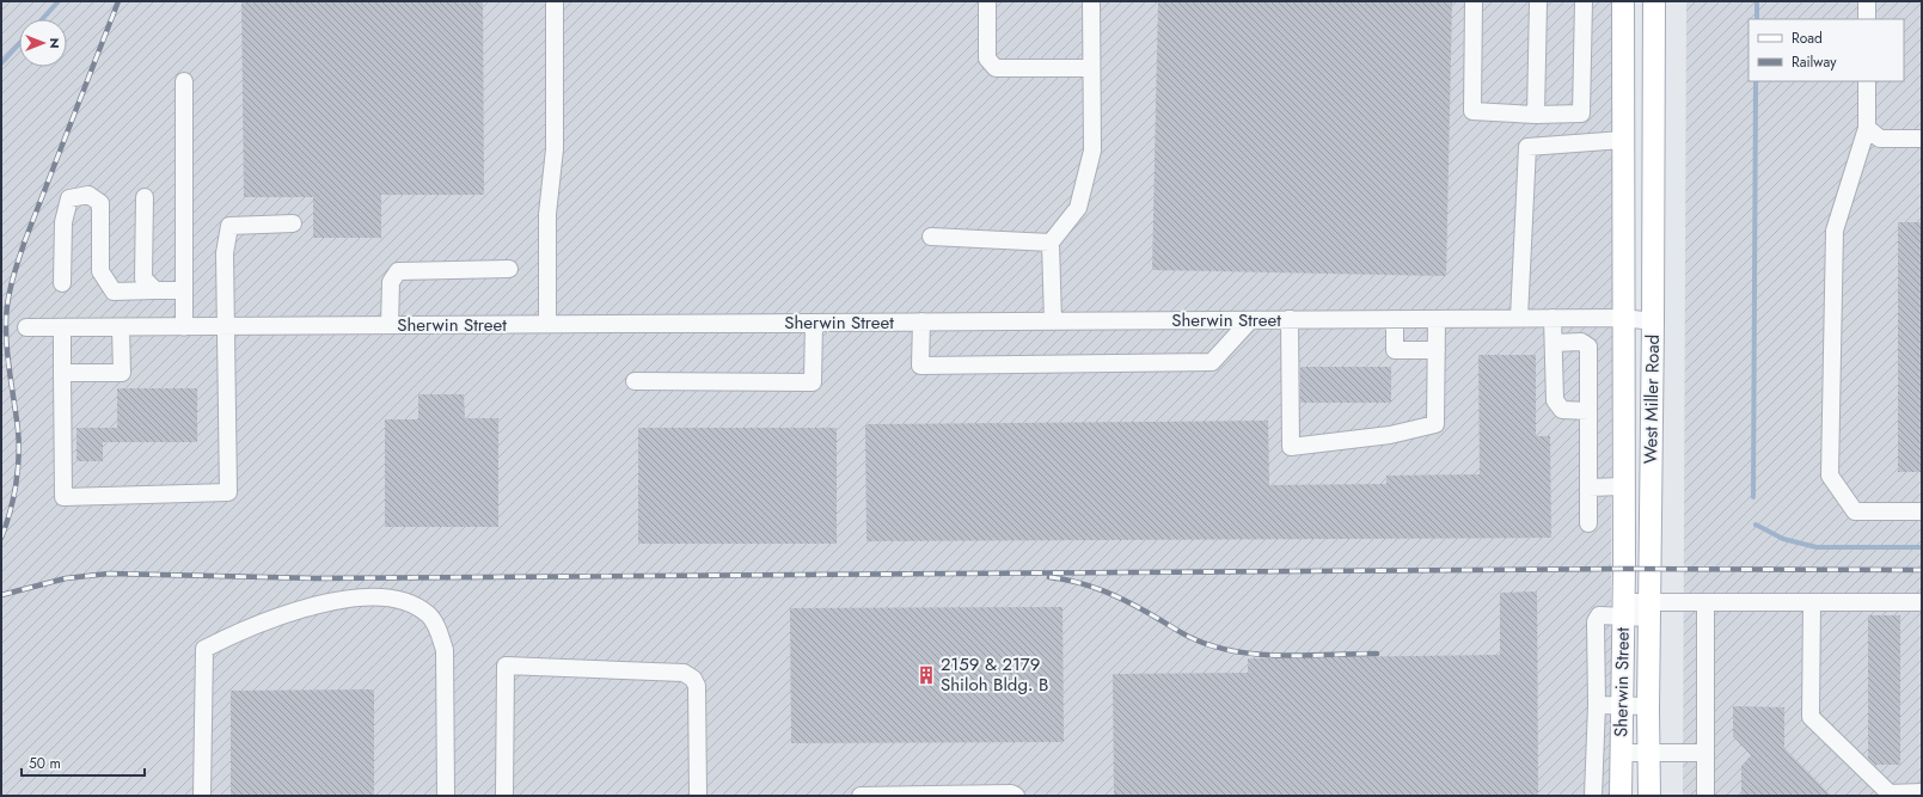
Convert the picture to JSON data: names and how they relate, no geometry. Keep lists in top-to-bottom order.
{
  "streets": {
    "main road": ["Sherwin Street", "West Miller Road"]
  },
  "crossings": [
    ["Sherwin Street", "West Miller Road"]
  ],
  "places": {
    "building": ["2159 & 2179 Shiloh Bldg. B"]
  },
  "legend": ["Road", "Railway"],
  "scale_bar": "50 m",
  "north": "right"
}
